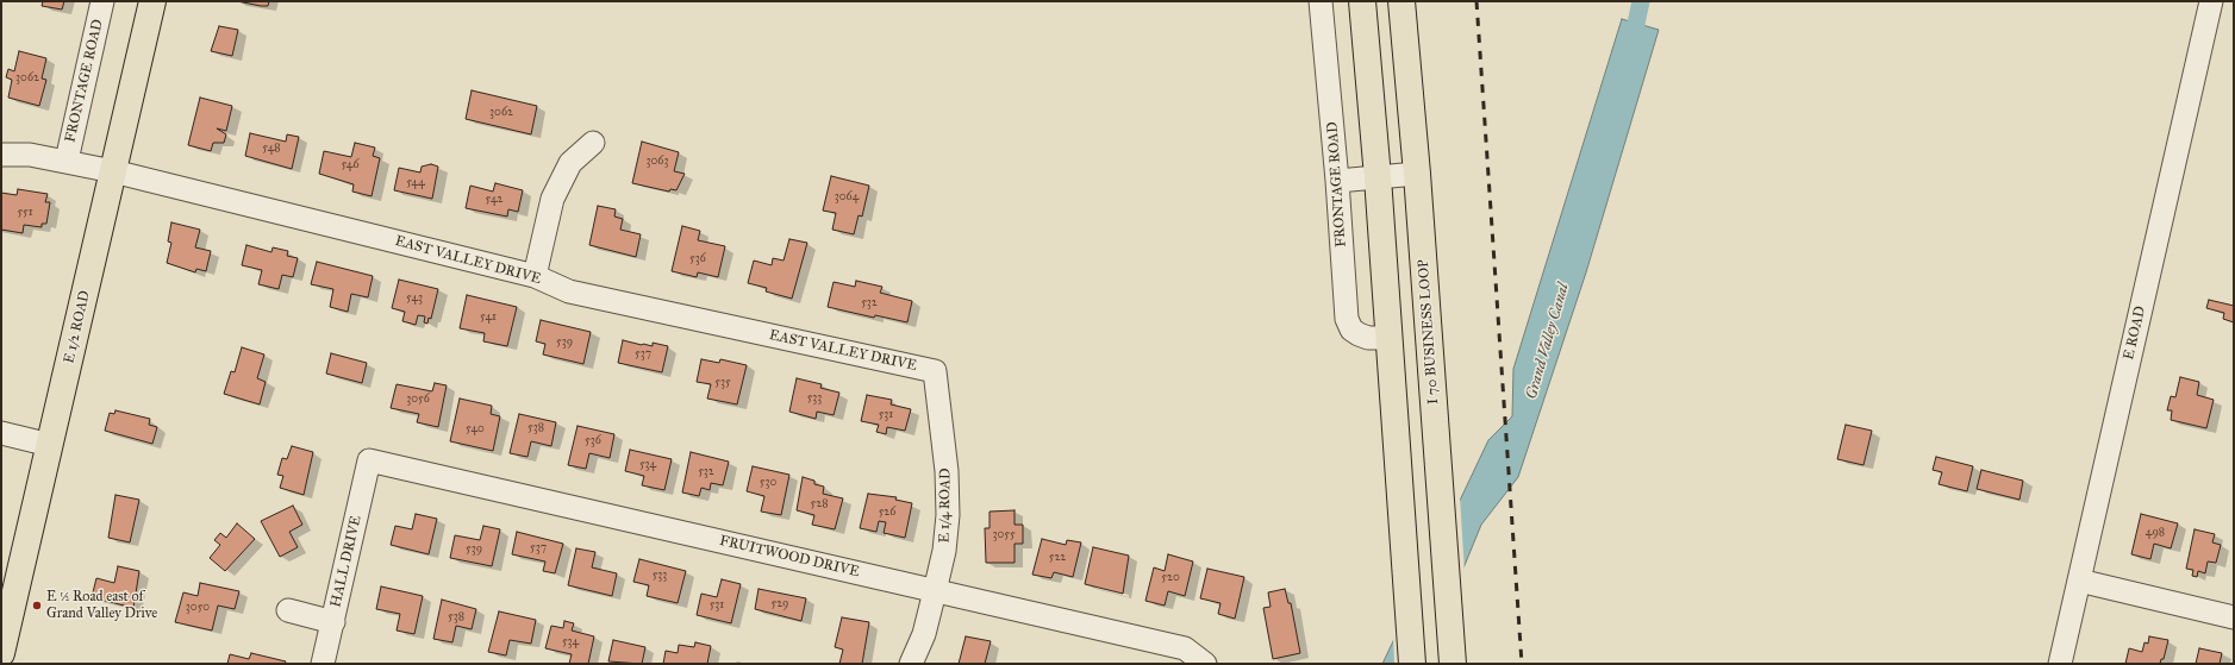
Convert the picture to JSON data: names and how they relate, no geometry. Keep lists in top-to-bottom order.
{
  "streets": {
    "main road": ["E 1/2 ROAD", "I 70 BUSINESS LOOP"],
    "street": [
      "FRONTAGE ROAD",
      "EAST VALLEY DRIVE",
      "E ROAD",
      "E 1/4 ROAD",
      "FRUITWOOD DRIVE",
      "HALL DRIVE"
    ]
  },
  "crossings": [
    ["FRONTAGE ROAD", "EAST VALLEY DRIVE"],
    ["EAST VALLEY DRIVE", "E 1/2 ROAD"],
    ["EAST VALLEY DRIVE", "E 1/4 ROAD"],
    ["E 1/4 ROAD", "FRUITWOOD DRIVE"],
    ["FRUITWOOD DRIVE", "HALL DRIVE"]
  ],
  "water": ["Grand Valley Canal"],
  "places": ["E ½ Road east of Grand Valley Drive"],
  "house_numbers": [
    "3062",
    "3062",
    "548",
    "3063",
    "546",
    "544",
    "3064",
    "542",
    "551",
    "536",
    "543",
    "532",
    "541",
    "539",
    "537",
    "535",
    "533",
    "3056",
    "531",
    "538",
    "540",
    "536",
    "534",
    "532",
    "530",
    "528",
    "526",
    "498",
    "3055",
    "537",
    "539",
    "522",
    "533",
    "520",
    "529",
    "531",
    "3050",
    "538",
    "534"
  ]
}
